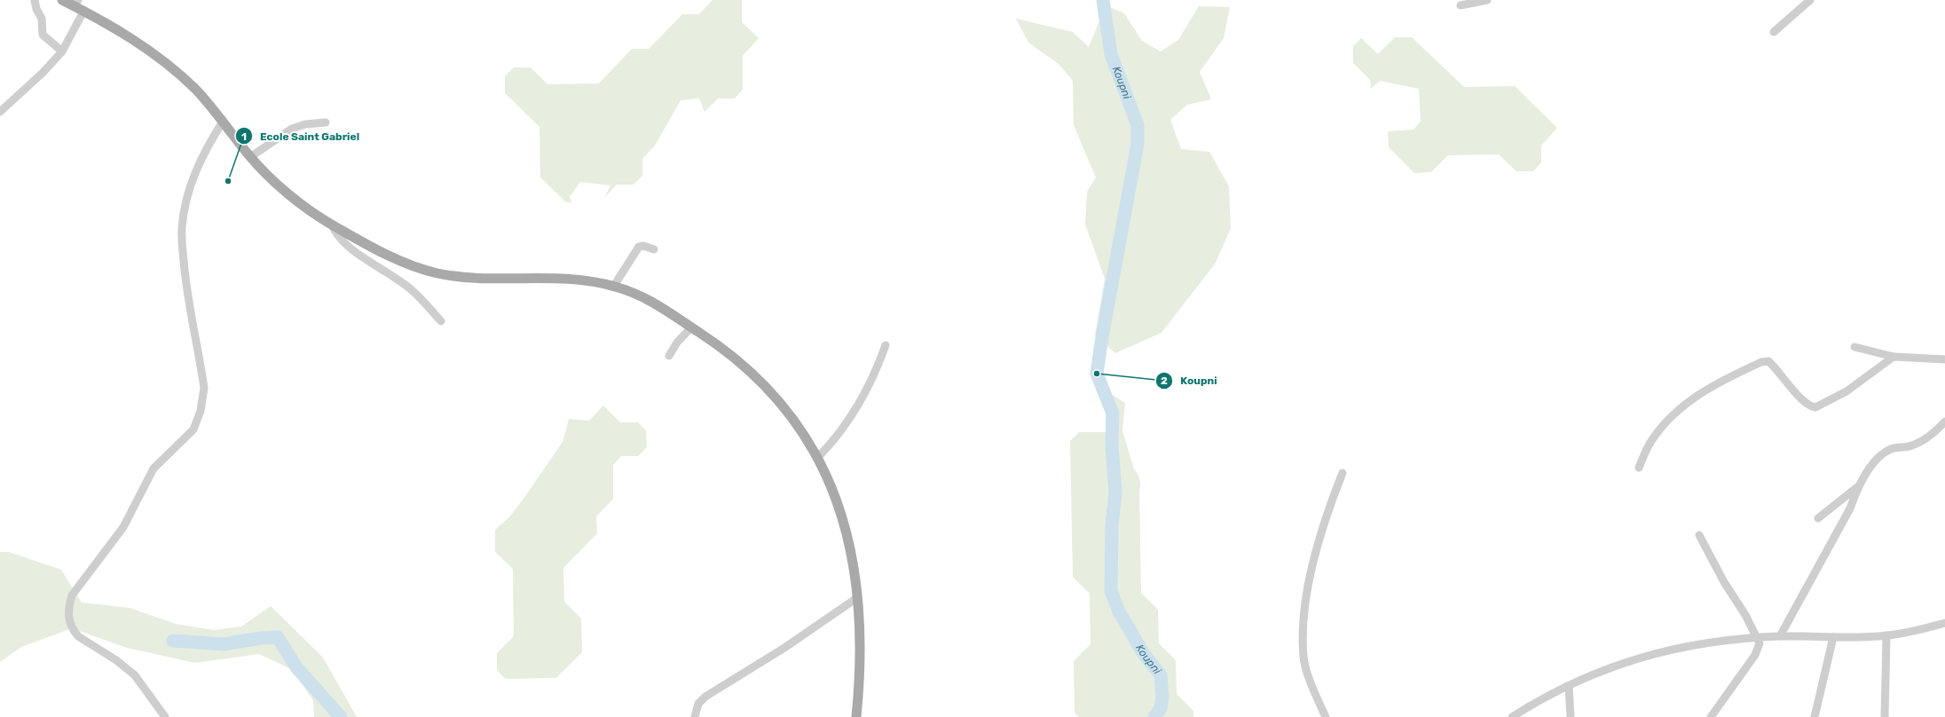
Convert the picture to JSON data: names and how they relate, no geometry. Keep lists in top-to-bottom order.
{
  "water": ["Koupni"],
  "places": ["Ecole Saint Gabriel", "Koupni"]
}
